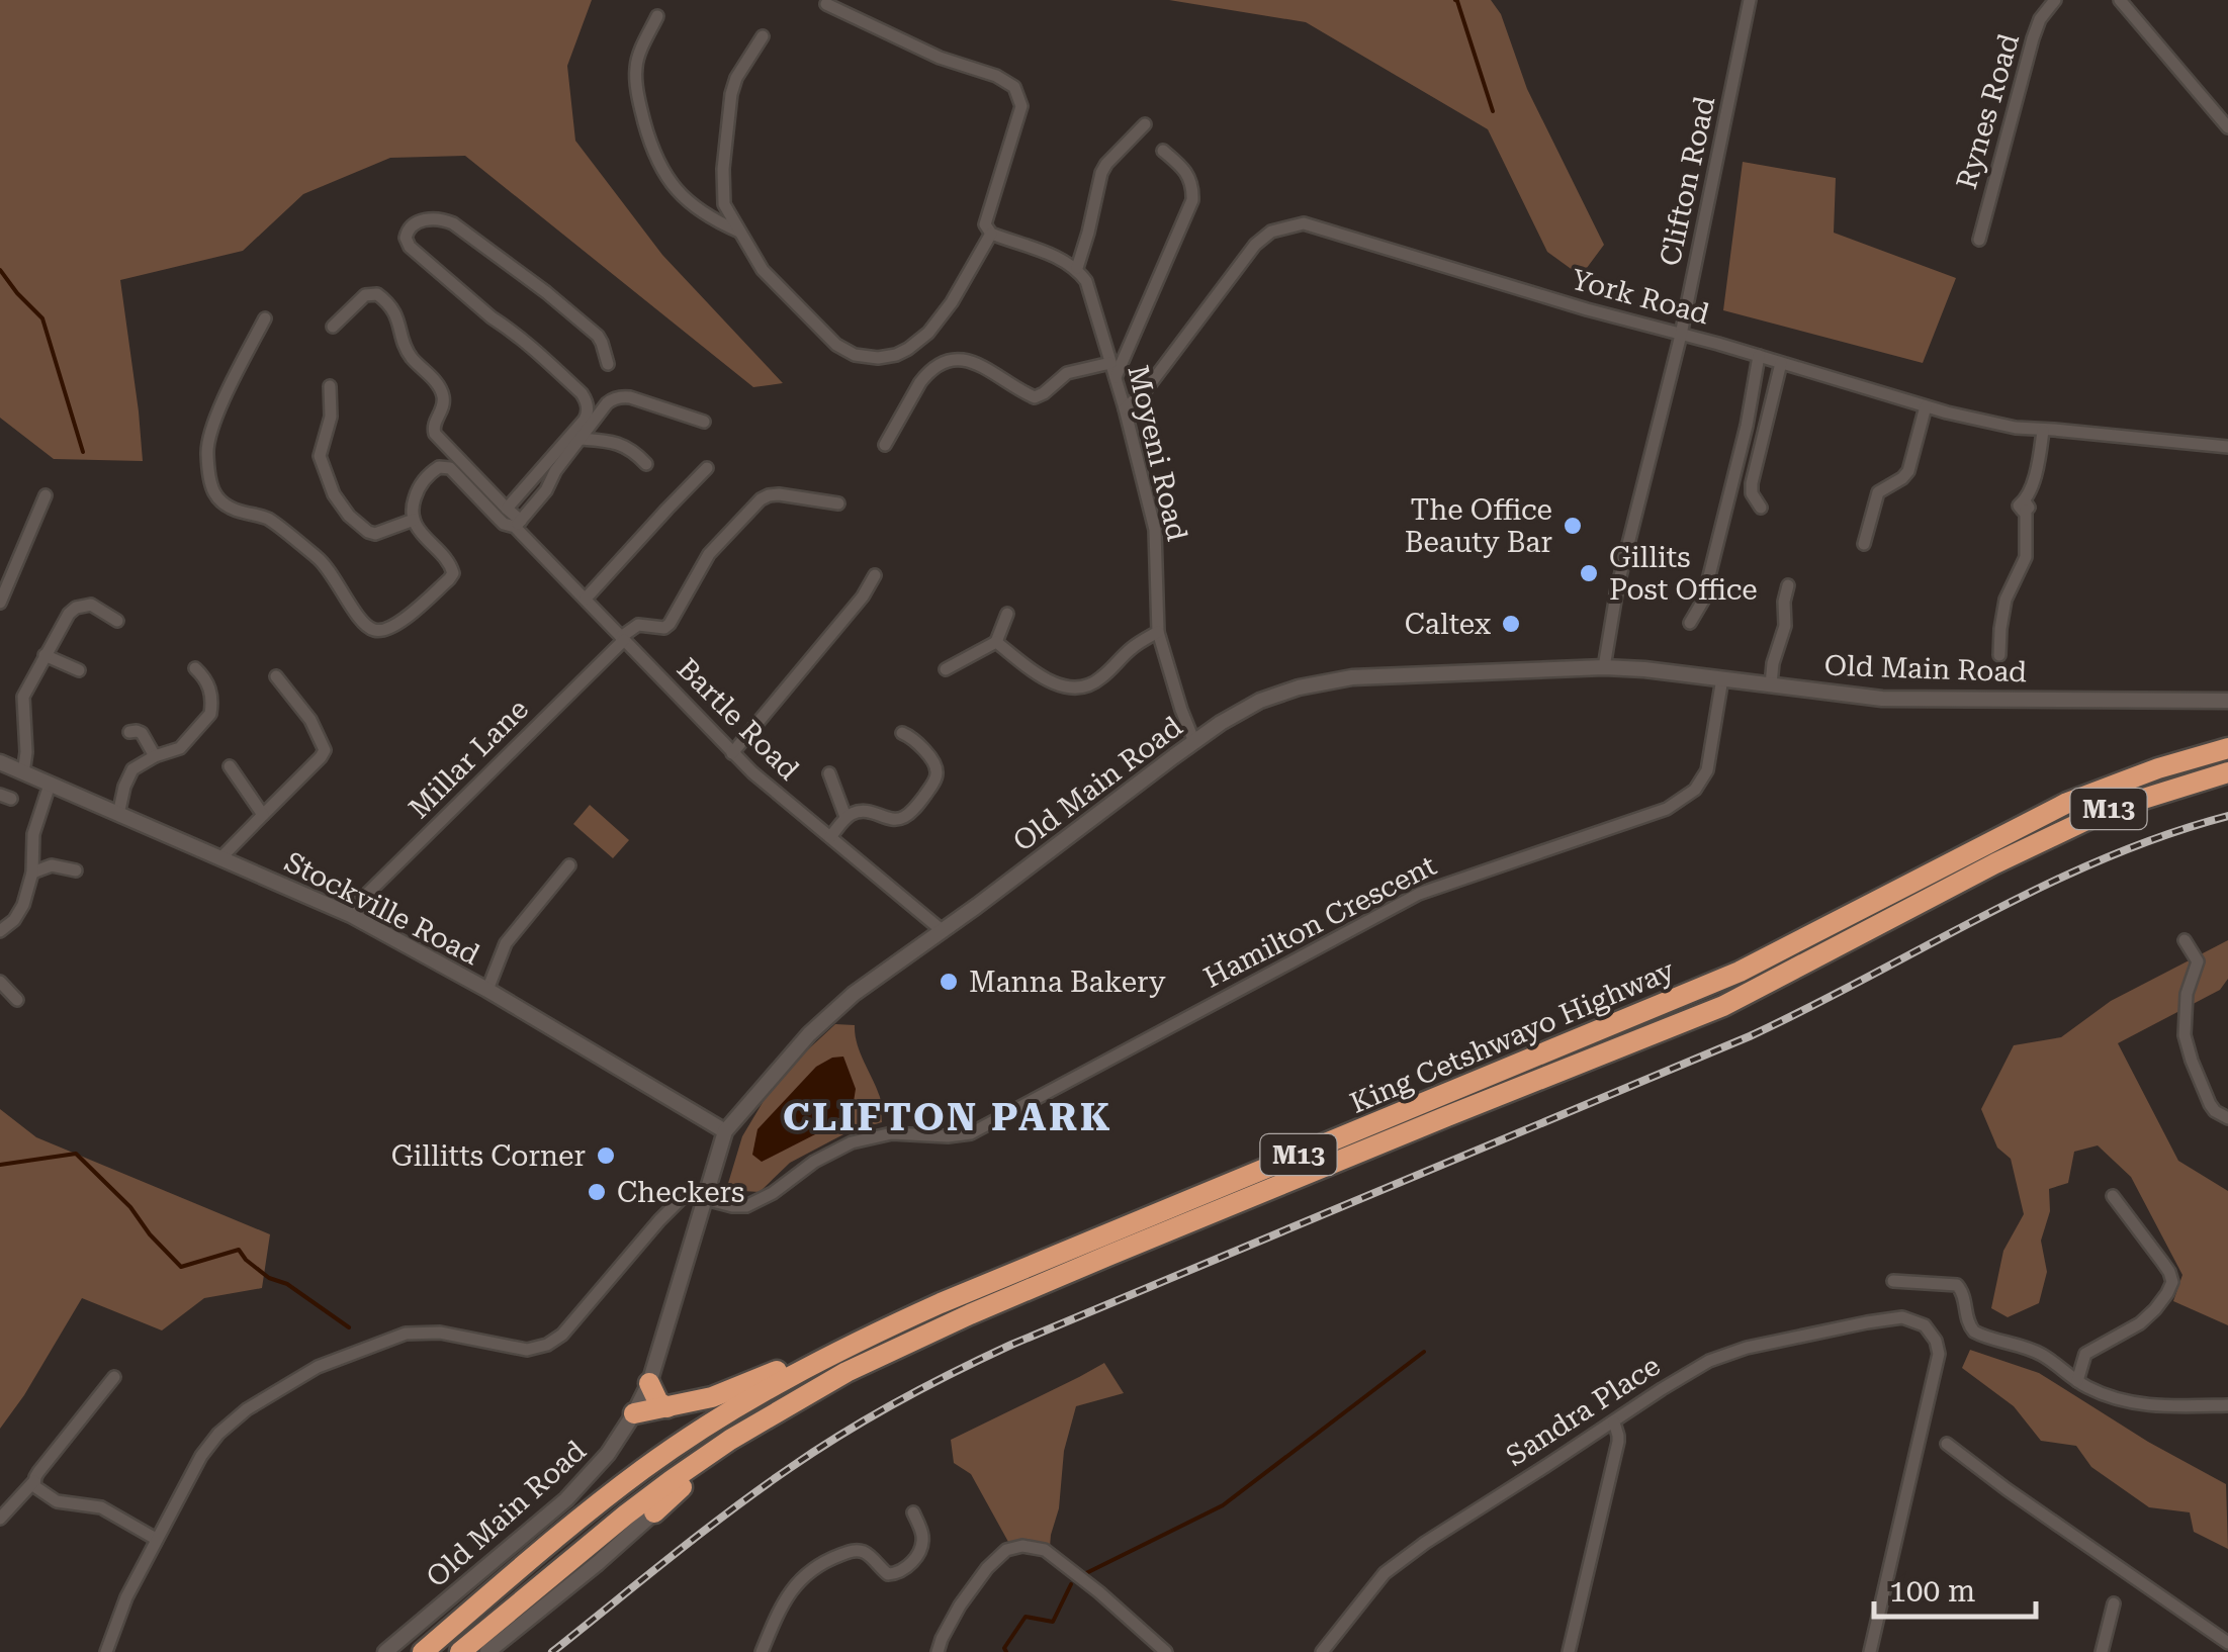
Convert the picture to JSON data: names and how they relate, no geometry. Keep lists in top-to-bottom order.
{
  "streets": {
    "highway": ["M13", "King Cetshwayo Highway"],
    "street": [
      "Rynes Road",
      "Clifton Road",
      "York Road",
      "Moyeni Road",
      "Old Main Road",
      "Bartle Road",
      "Millar Lane",
      "Stockville Road",
      "Hamilton Crescent",
      "Sandra Place"
    ]
  },
  "crossings": [
    ["Clifton Road", "York Road"],
    ["Clifton Road", "Old Main Road"],
    ["York Road", "Moyeni Road"],
    ["Moyeni Road", "Old Main Road"],
    ["Old Main Road", "Bartle Road"],
    ["Old Main Road", "Stockville Road"],
    ["Old Main Road", "Hamilton Crescent"],
    ["Bartle Road", "Millar Lane"],
    ["Millar Lane", "Stockville Road"]
  ],
  "districts": ["CLIFTON PARK"],
  "places": [
    "The Office Beauty Bar",
    "Gillits Post Office",
    "Caltex",
    "Manna Bakery",
    "Gillitts Corner",
    "Checkers"
  ],
  "scale_bar": "100 m"
}
